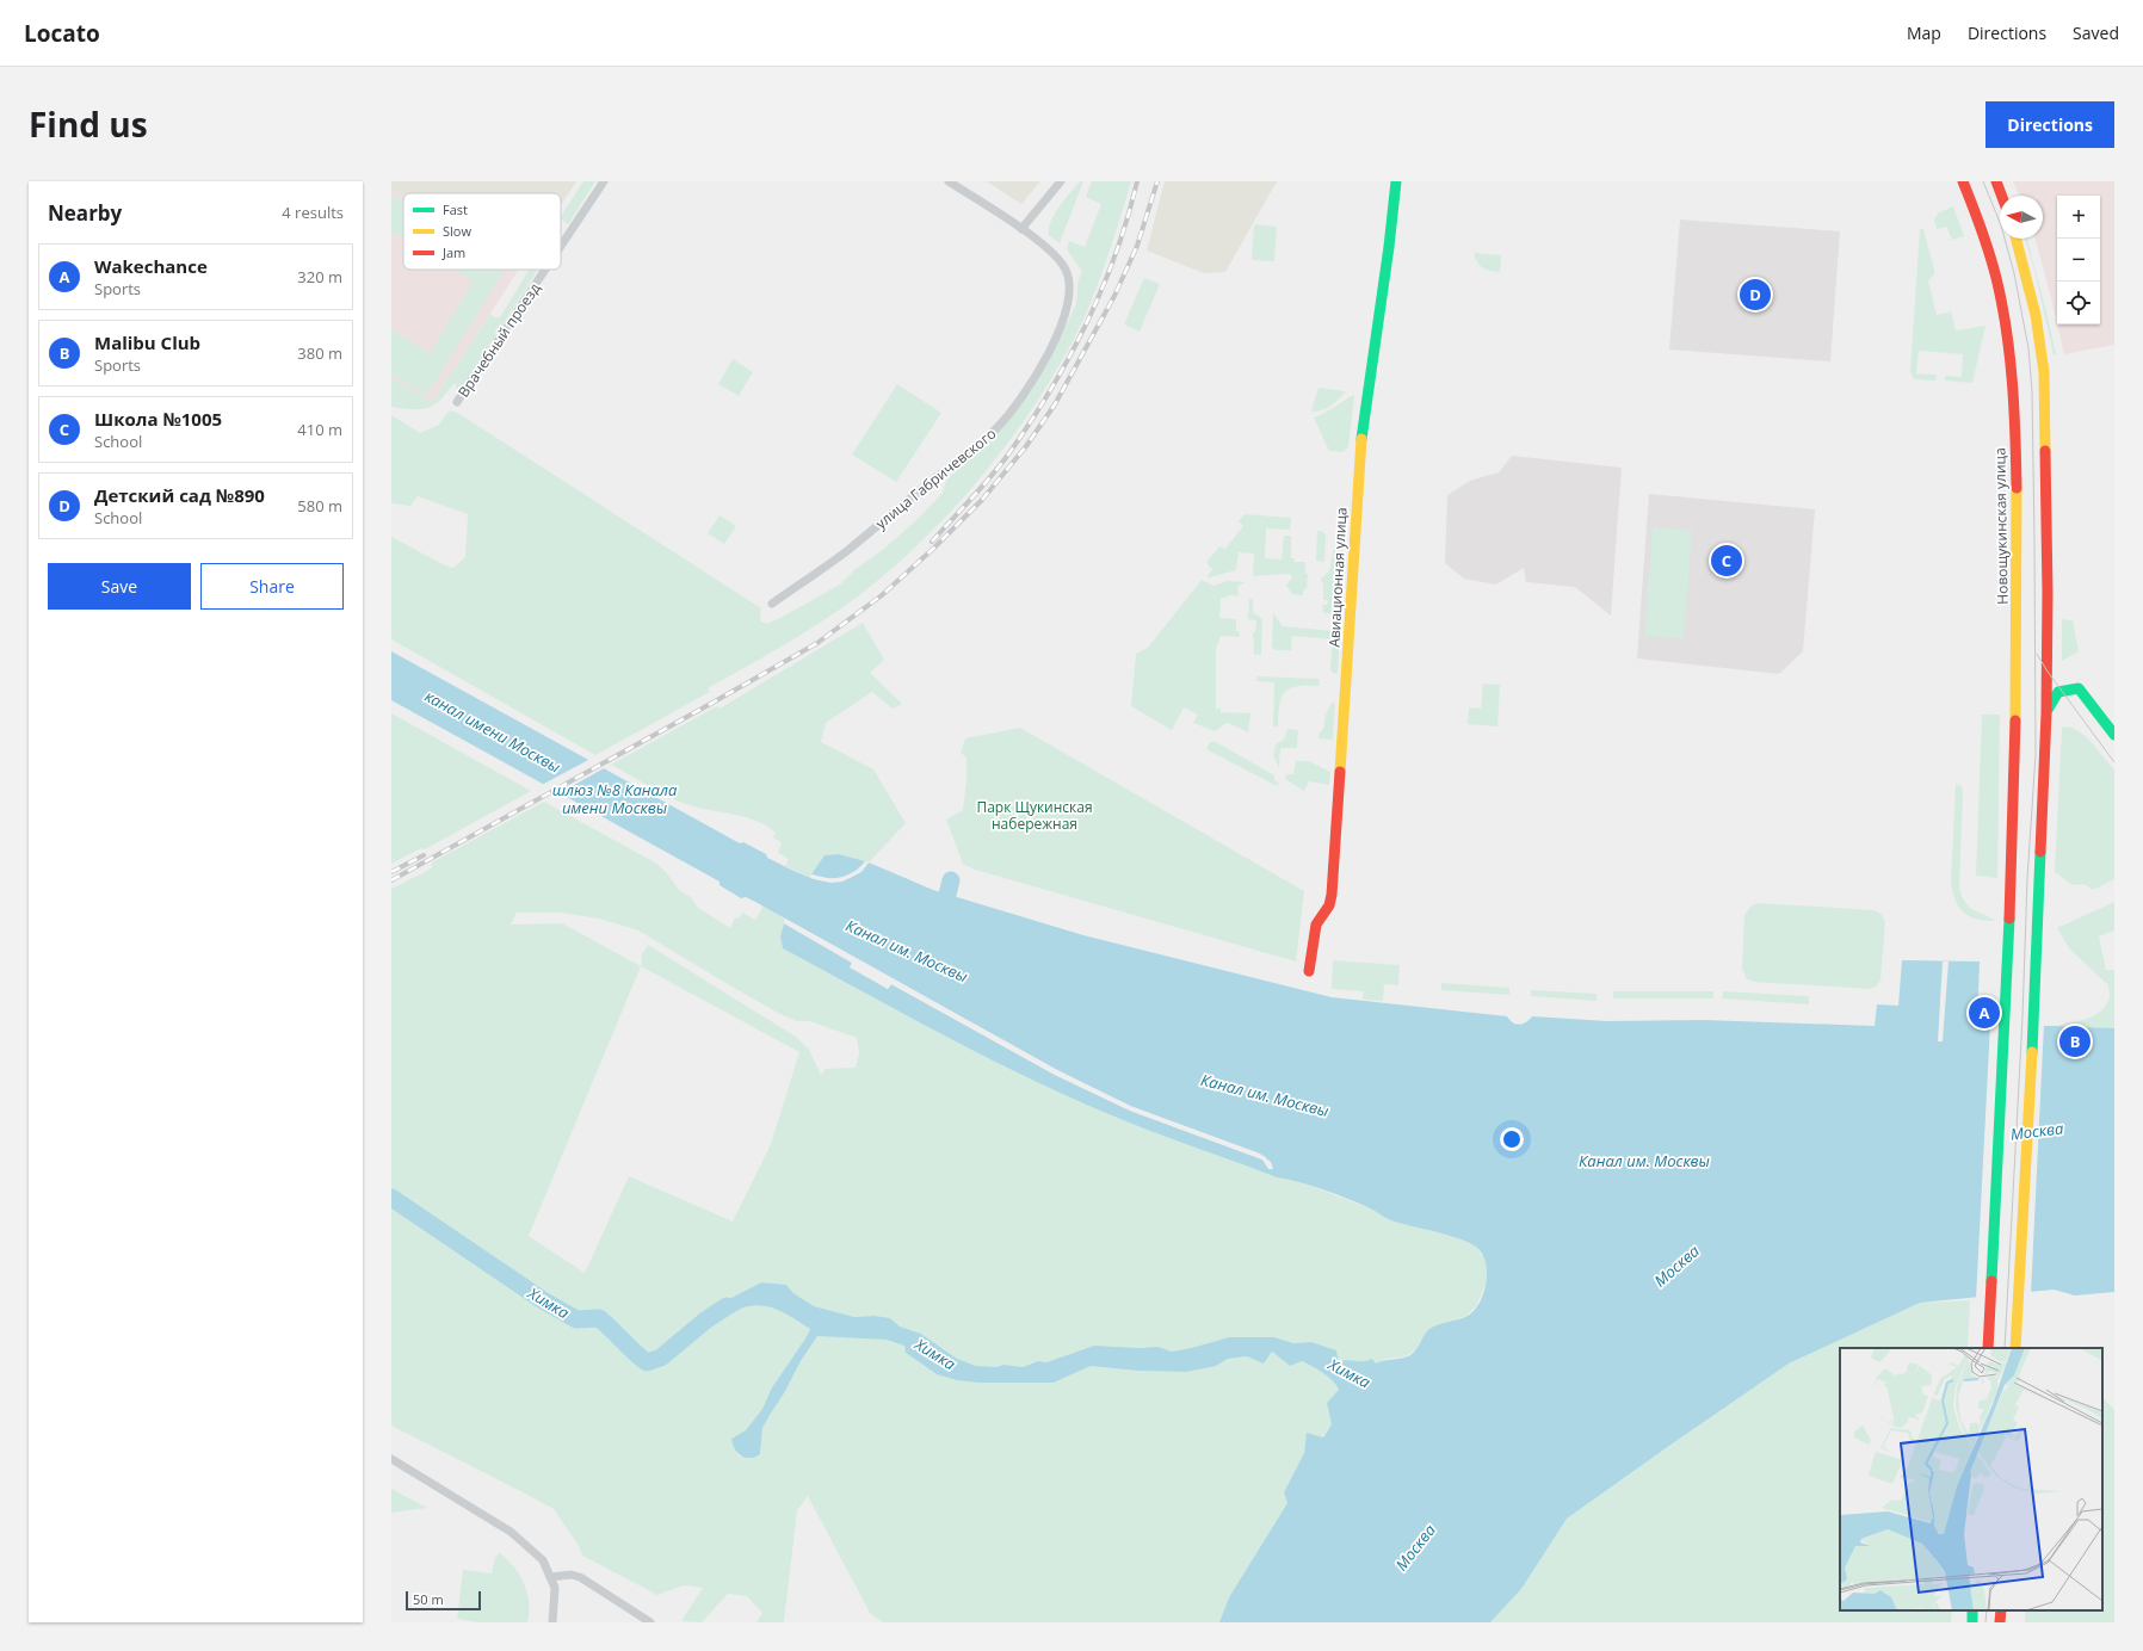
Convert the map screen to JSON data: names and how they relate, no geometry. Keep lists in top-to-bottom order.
{
  "streets": {
    "main road": ["Новощукинская улица", "Авиационная улица"],
    "street": ["Врачебный проезд", "улица Габричевского"]
  },
  "water": [
    "канал имени Москвы",
    "шлюз №8 Канала имени Москвы",
    "Канал им. Москвы",
    "Москва",
    "Химка"
  ],
  "parks": ["Парк Щукинская набережная"],
  "legend": ["Fast", "Slow", "Jam"],
  "scale_bar": "50 m",
  "north": "left",
  "page": {
    "header": "Locato",
    "nav": ["Map", "Directions", "Saved"],
    "title": "Find us",
    "buttons": [
      "Directions",
      ["Save", "Share"]
    ],
    "heading": ["Nearby", "4 results"],
    "map_buttons": ["+", "−"],
    "list": [
      {
        "mark": "A",
        "name": "Wakechance",
        "note": "Sports",
        "value": "320 m"
      },
      {
        "mark": "B",
        "name": "Malibu Club",
        "note": "Sports",
        "value": "380 m"
      },
      {
        "mark": "C",
        "name": "Школа №1005",
        "note": "School",
        "value": "410 m"
      },
      {
        "mark": "D",
        "name": "Детский сад №890",
        "note": "School",
        "value": "580 m"
      }
    ],
    "pins": [
      "D",
      "C",
      "A",
      "B"
    ],
    "scale": "50 m"
  }
}
